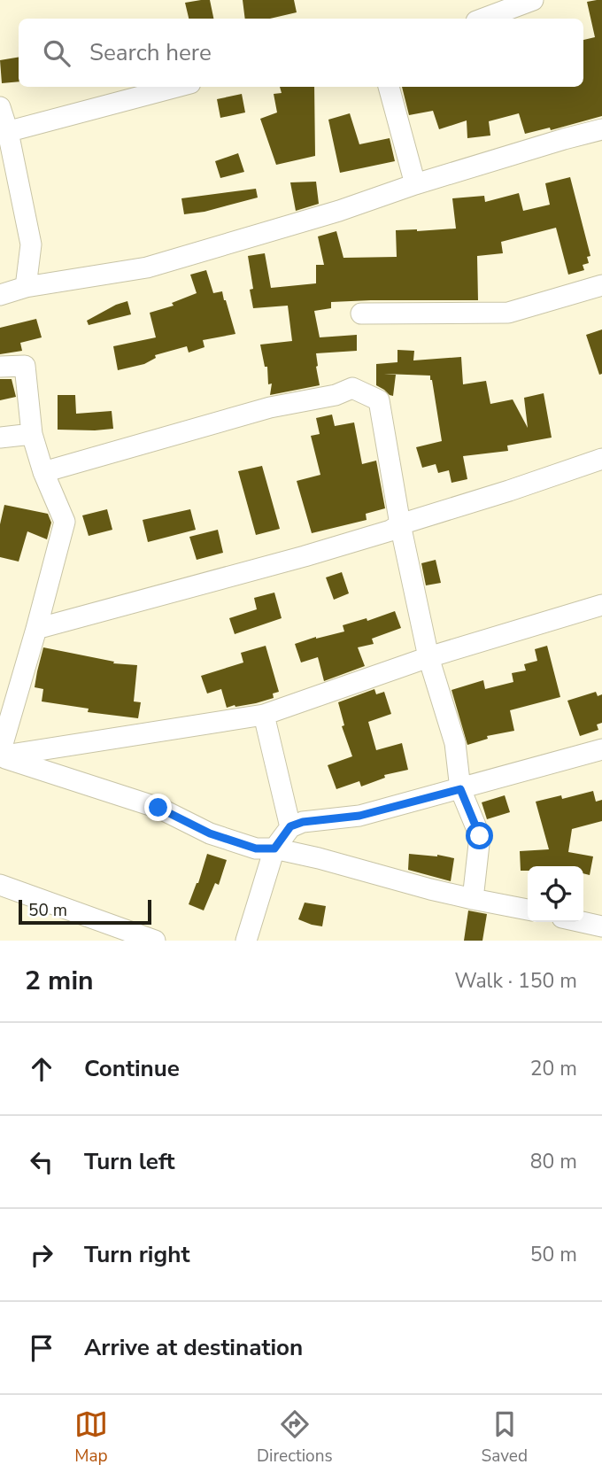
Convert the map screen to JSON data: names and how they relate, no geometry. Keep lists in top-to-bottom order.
{
  "scale_bar": "50 m",
  "page": {
    "search": "Search here",
    "scale": "50 m",
    "heading": ["2 min", "Walk · 150 m"],
    "list": [
      ["Continue", "20 m"],
      ["Turn left", "80 m"],
      ["Turn right", "50 m"],
      "Arrive at destination"
    ],
    "nav": ["Map", "Directions", "Saved"]
  }
}
